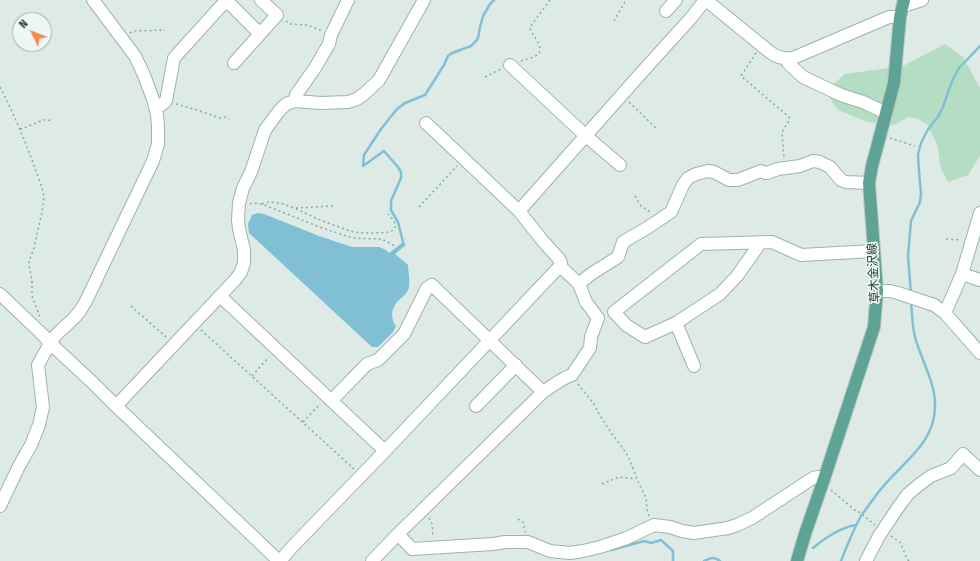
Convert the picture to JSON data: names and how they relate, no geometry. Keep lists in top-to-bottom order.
{
  "streets": {
    "main road": ["草木金沢線"]
  },
  "north": "top left"
}
